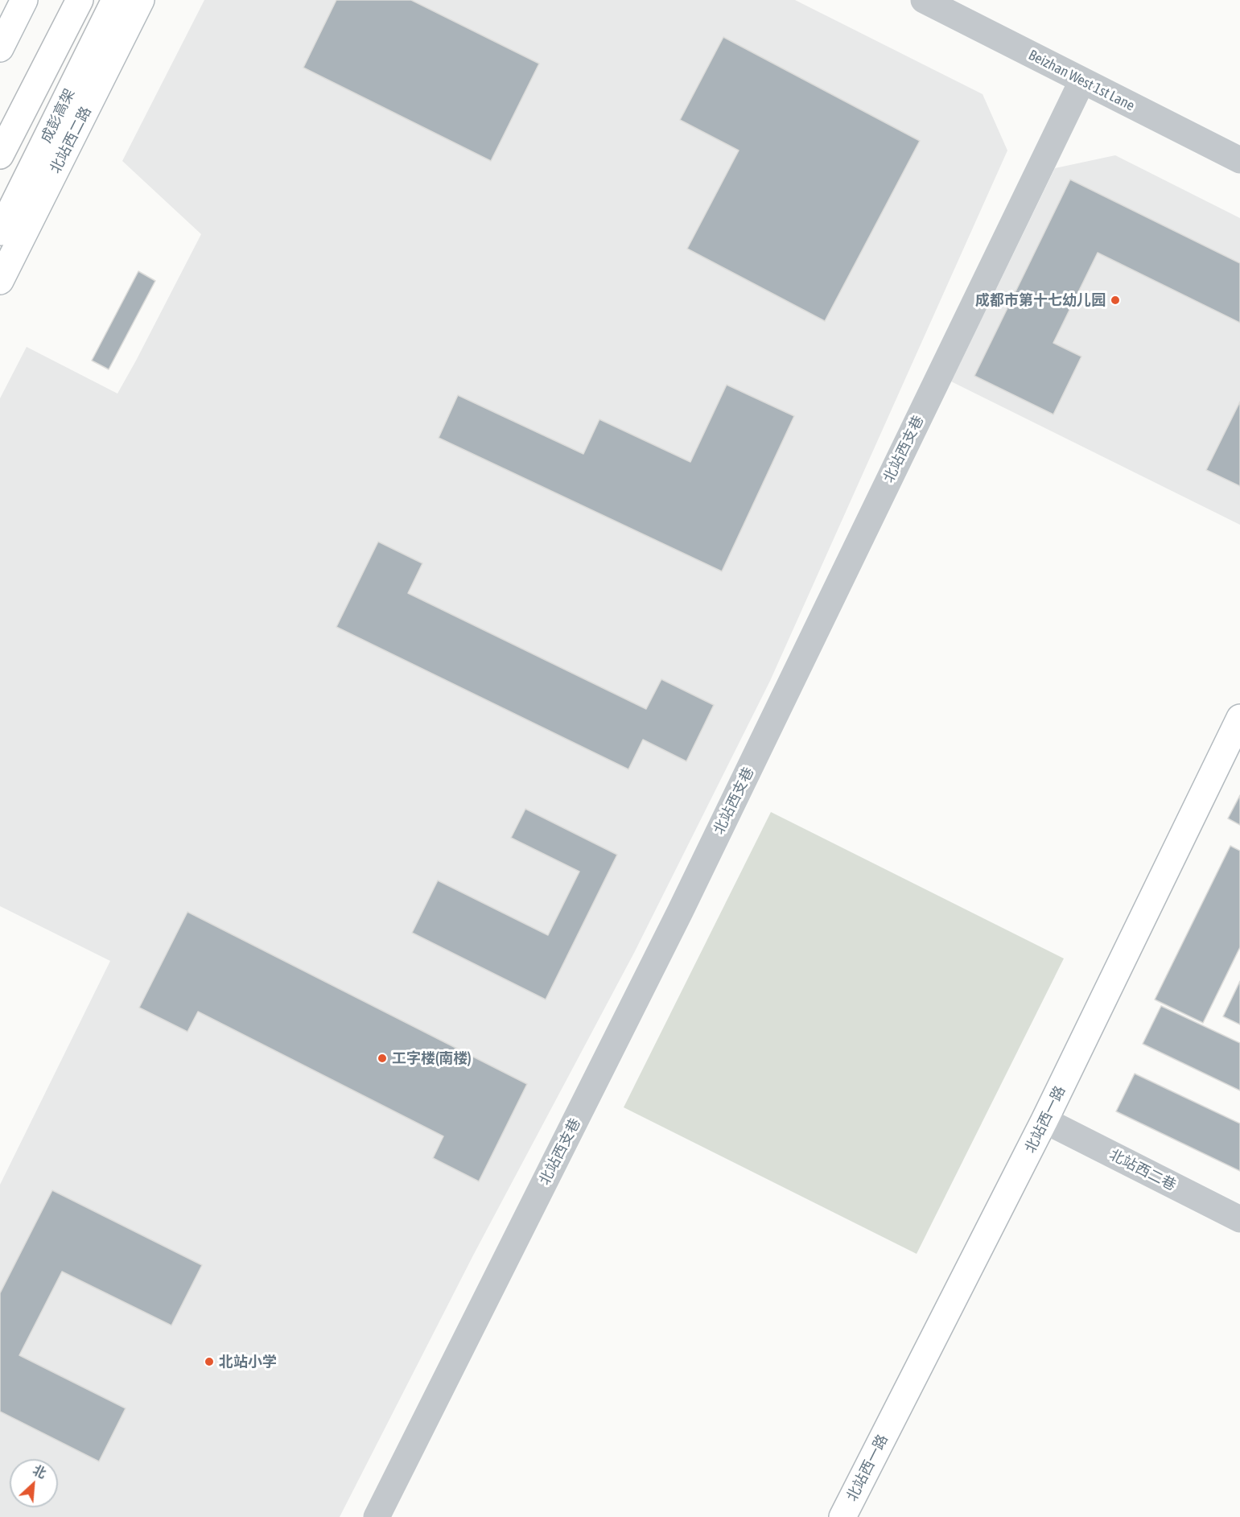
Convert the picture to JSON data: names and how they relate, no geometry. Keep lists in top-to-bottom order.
{
  "streets": {
    "main road": ["成彭高架", "北站西二路", "北站西一路"],
    "street": ["Beizhan West 1st Lane", "北站西支巷", "北站西二巷"]
  },
  "crossings": [
    ["Beizhan West 1st Lane", "北站西支巷"],
    ["北站西一路", "北站西二巷"]
  ],
  "places": ["成都市第十七幼儿园", "工字楼(南楼)", "北站小学"],
  "north": "top right"
}
